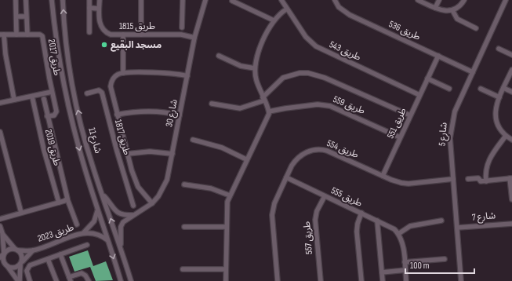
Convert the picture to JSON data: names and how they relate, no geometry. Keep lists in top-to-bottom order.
{
  "streets": {
    "street": [
      "طريق 1815",
      "طريق 536",
      "طريق 543",
      "طريق 2017",
      "طريق 559",
      "شارع 30",
      "طريق 551",
      "شارع 5",
      "طريق 1817",
      "شارع 11",
      "طريق 2019",
      "طريق 554",
      "طريق 555",
      "شارع 7",
      "طريق 2023",
      "طريق 557"
    ]
  },
  "crossings": [
    ["طريق 1815", "شارع 30"],
    ["طريق 536", "طريق 551"],
    ["طريق 536", "شارع 5"],
    ["طريق 543", "طريق 551"],
    ["طريق 559", "طريق 551"],
    ["شارع 30", "طريق 1817"],
    ["شارع 30", "شارع 11"],
    ["طريق 551", "طريق 554"],
    ["شارع 5", "طريق 554"],
    ["شارع 5", "شارع 7"],
    ["شارع 11", "طريق 2023"],
    ["طريق 554", "طريق 555"],
    ["طريق 555", "طريق 557"]
  ],
  "places": ["مسجد البقيع"],
  "scale_bar": "100 m"
}
